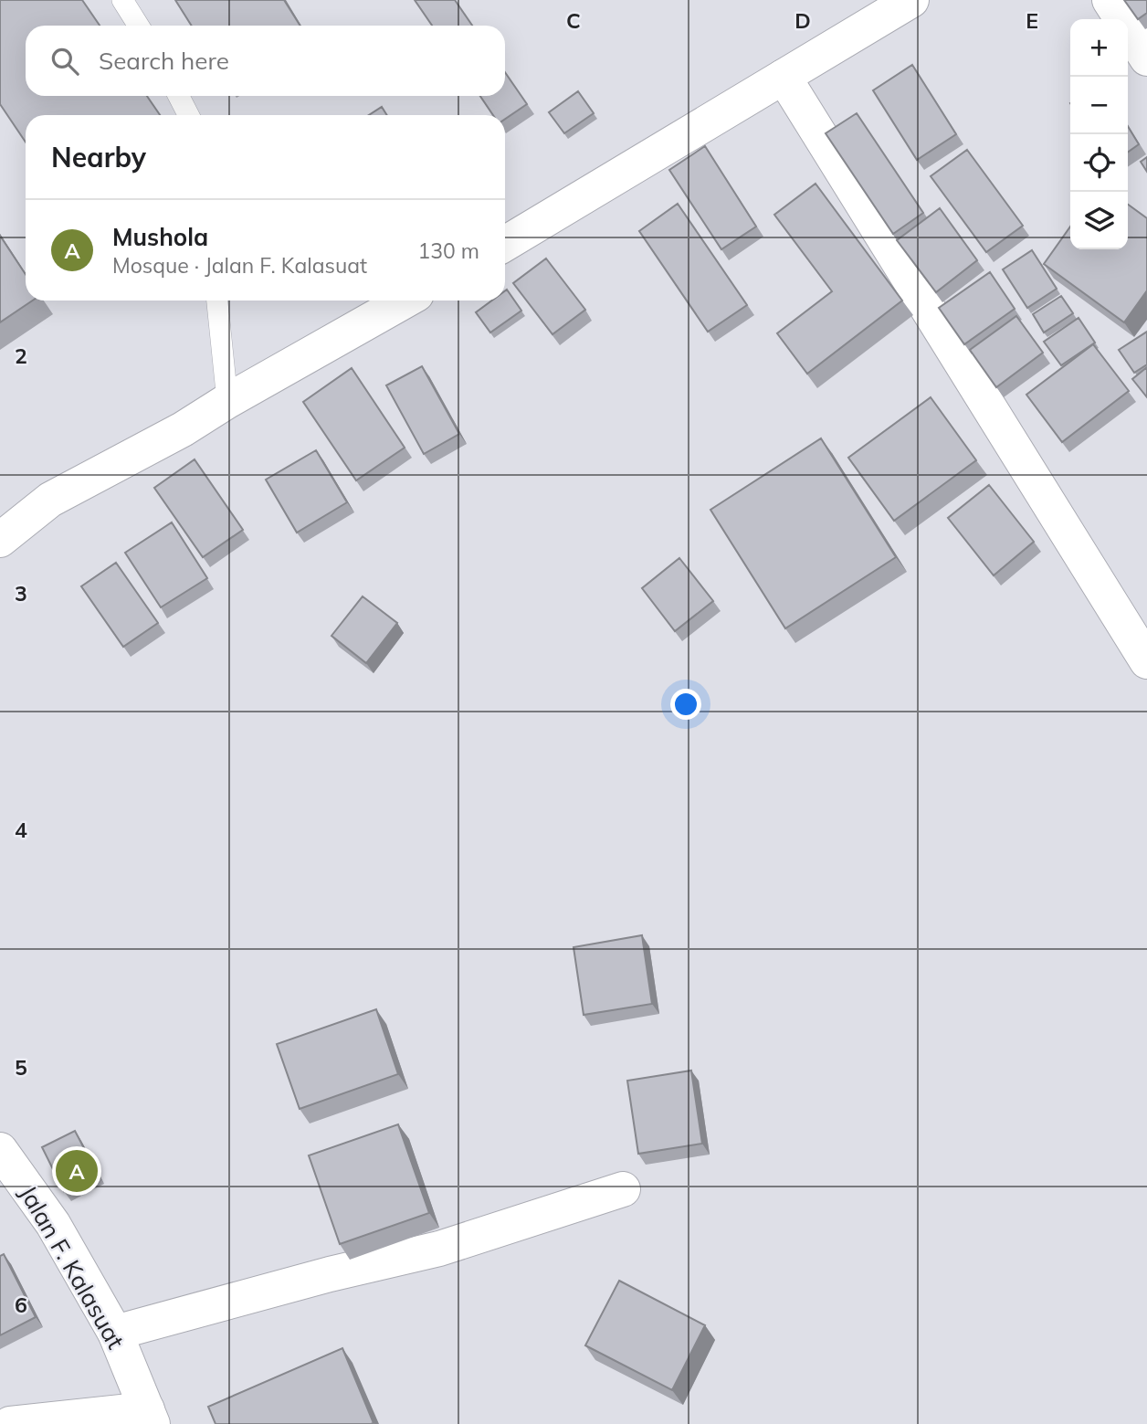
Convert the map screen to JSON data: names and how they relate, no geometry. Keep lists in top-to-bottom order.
{
  "streets": {
    "street": ["Jalan F. Kalasuat"]
  },
  "page": {
    "map_buttons": ["+", "−"],
    "search": "Search here",
    "heading": "Nearby",
    "list": [
      {
        "mark": "A",
        "name": "Mushola",
        "note": "Mosque · Jalan F. Kalasuat",
        "value": "130 m"
      }
    ],
    "pins": "A"
  },
  "grid": {
    "columns": ["C", "D", "E"],
    "rows": [
      "2",
      "3",
      "4",
      "5",
      "6"
    ]
  }
}
